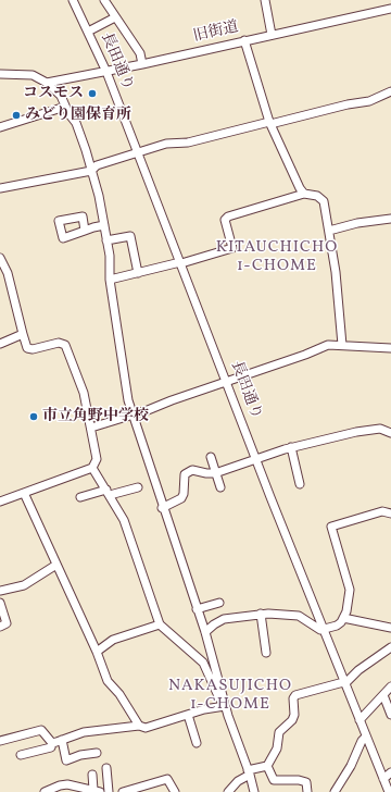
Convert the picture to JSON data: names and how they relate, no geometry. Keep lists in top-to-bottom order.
{
  "streets": {
    "street": ["旧街道", "長田通り"]
  },
  "crossings": [
    ["旧街道", "長田通り"]
  ],
  "districts": ["KITAUCHICHO 1-CHOME", "NAKASUJICHO 1-CHOME"],
  "places": ["コスモス", "みどり園保育所", "市立角野中学校"]
}
